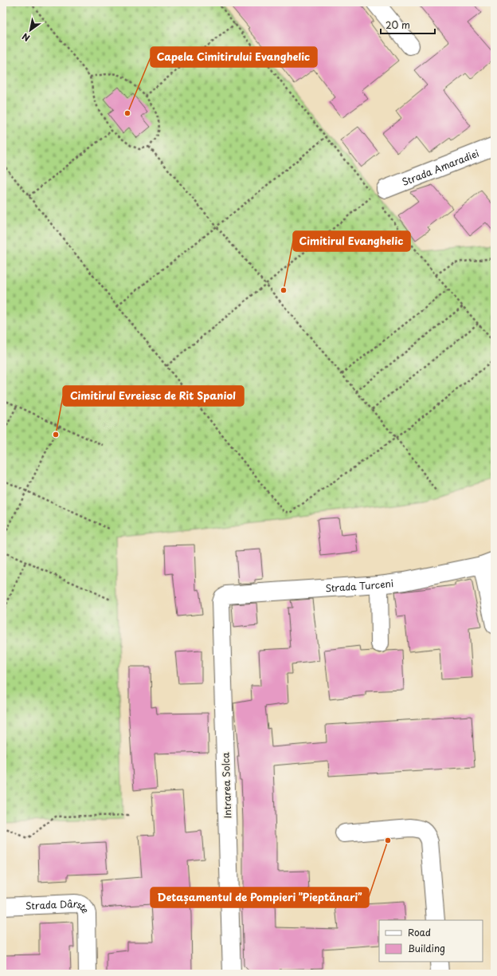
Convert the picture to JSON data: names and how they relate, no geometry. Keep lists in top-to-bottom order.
{
  "streets": {
    "street": [
      "Strada Amaradiei",
      "Strada Turceni",
      "Intrarea Solca",
      "Strada Dârste"
    ]
  },
  "crossings": [
    ["Strada Turceni", "Intrarea Solca"]
  ],
  "places": [
    "Capela Cimitirului Evanghelic",
    "Cimitirul Evanghelic",
    "Cimitirul Evreiesc de Rit Spaniol",
    "Detașamentul de Pompieri ”Pieptănari”"
  ],
  "legend": ["Road", "Building"],
  "scale_bar": "20 m",
  "north": "bottom left"
}
